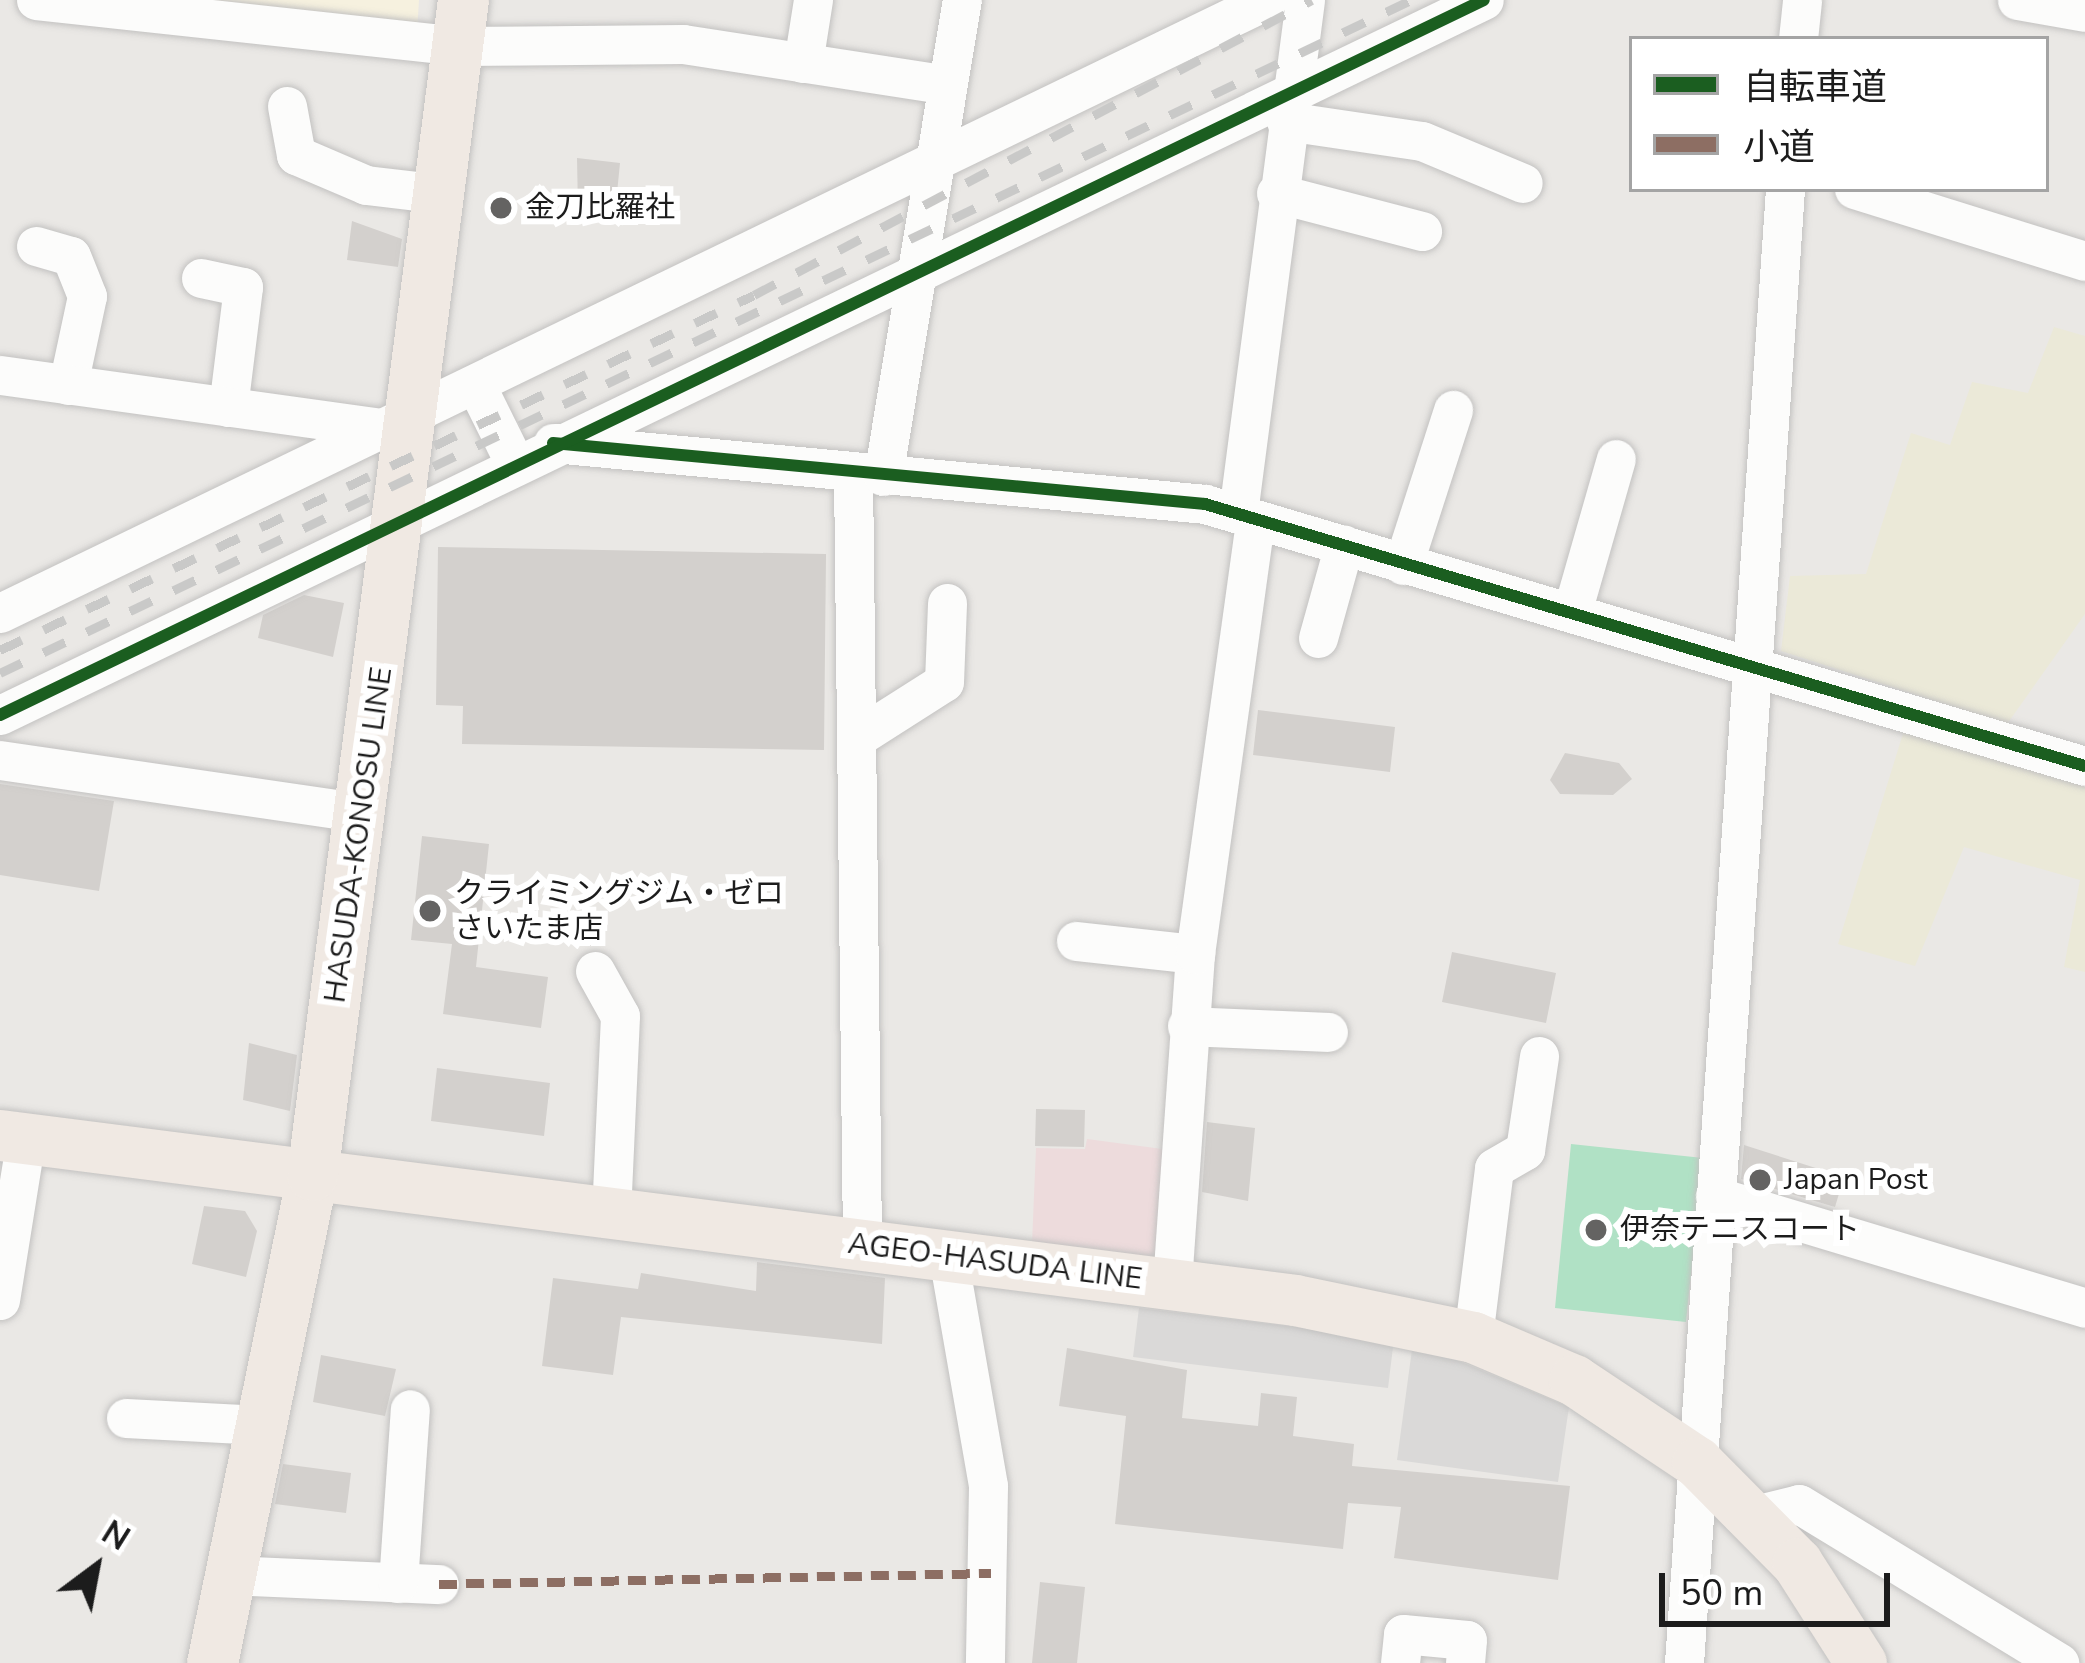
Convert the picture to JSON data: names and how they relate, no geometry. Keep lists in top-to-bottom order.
{
  "streets": {
    "main road": ["HASUDA-KONOSU LINE", "AGEO-HASUDA LINE"]
  },
  "crossings": [
    ["HASUDA-KONOSU LINE", "AGEO-HASUDA LINE"]
  ],
  "places": [
    "金刀比羅社",
    "クライミングジム・ゼロ さいたま店",
    "Japan Post",
    "伊奈テニスコート"
  ],
  "legend": ["自転車道", "小道"],
  "scale_bar": "50 m",
  "north": "top right"
}
